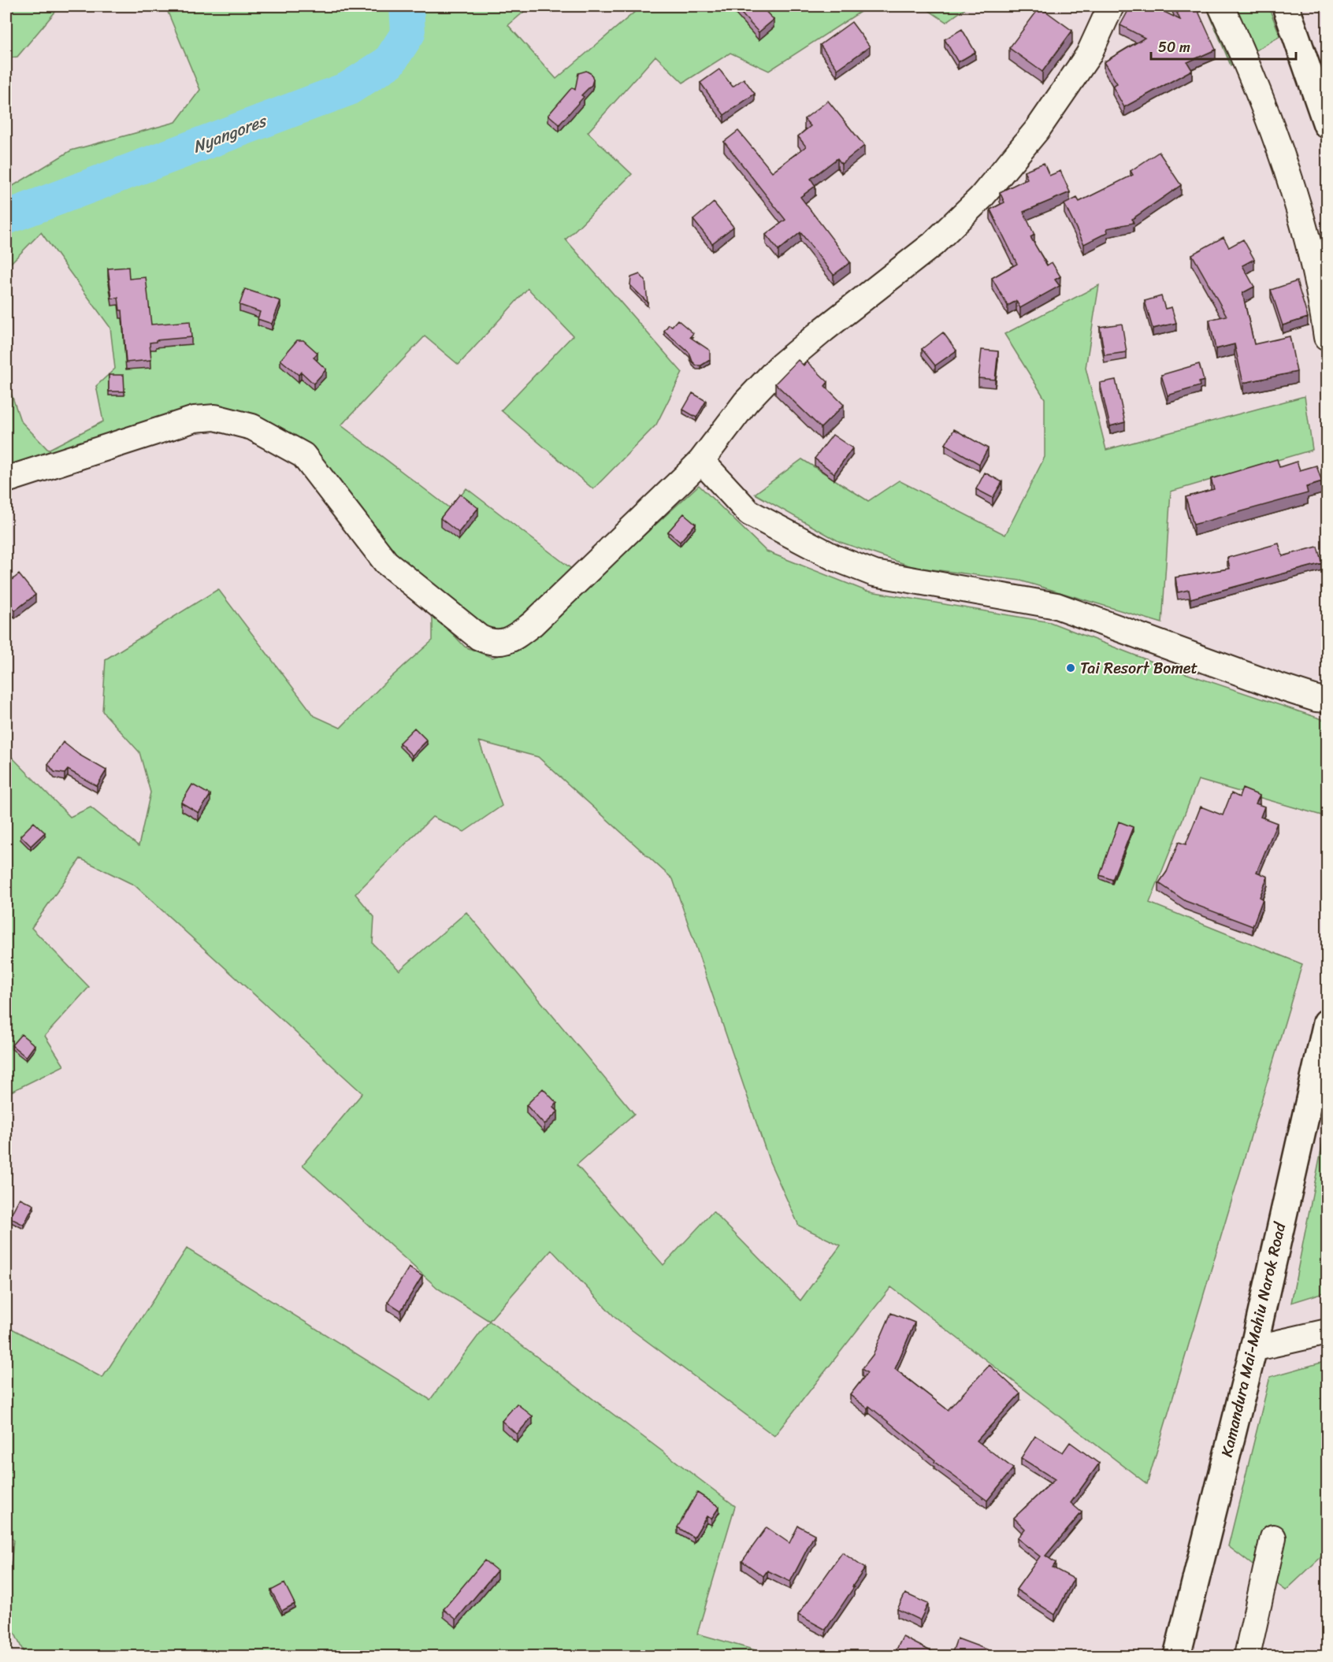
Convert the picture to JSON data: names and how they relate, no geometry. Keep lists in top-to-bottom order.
{
  "streets": {
    "highway": ["Kamandura Mai-Mahiu Narok Road"]
  },
  "water": ["Nyangores"],
  "places": ["Tai Resort Bomet"],
  "scale_bar": "50 m"
}
